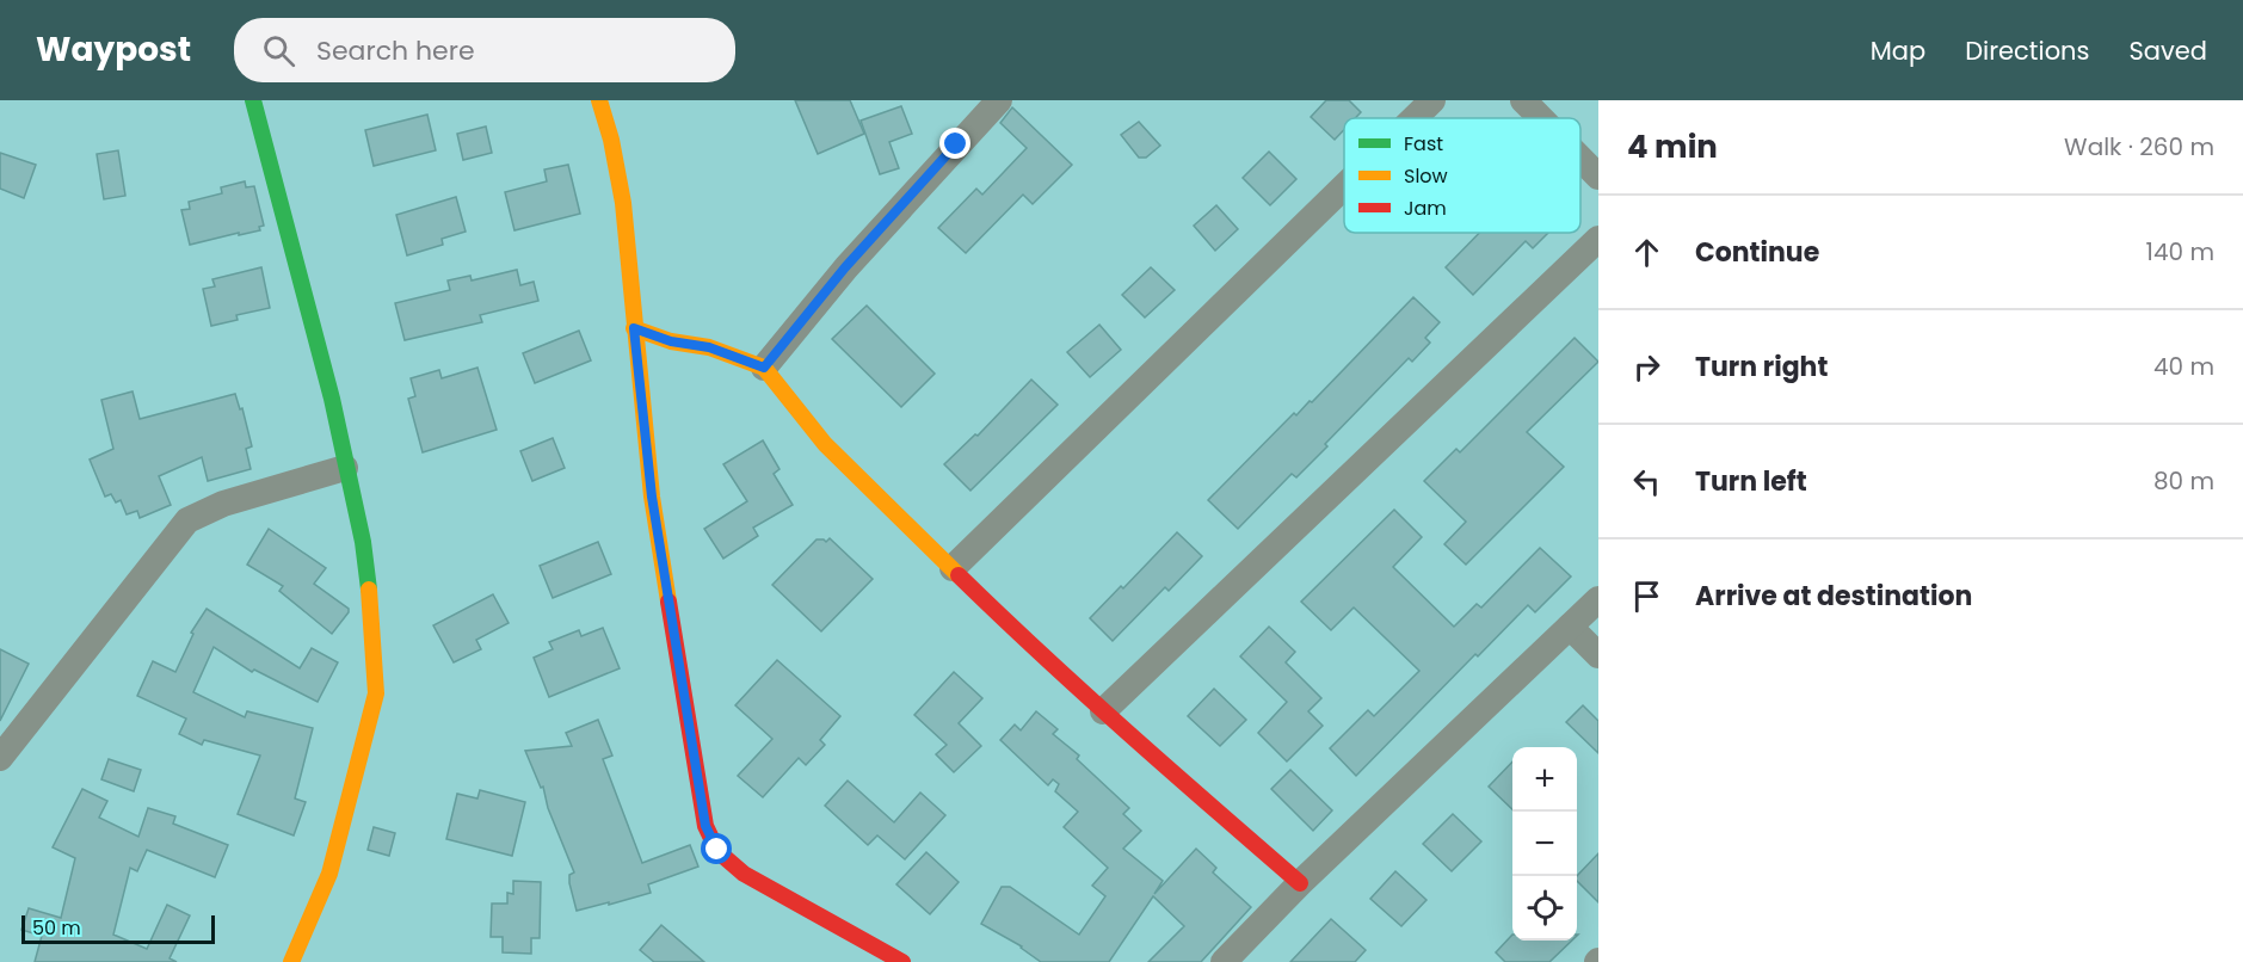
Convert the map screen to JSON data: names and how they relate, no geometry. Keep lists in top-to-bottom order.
{
  "legend": ["Fast", "Slow", "Jam"],
  "scale_bar": "50 m",
  "page": {
    "header": "Waypost",
    "search": "Search here",
    "nav": ["Map", "Directions", "Saved"],
    "heading": ["4 min", "Walk · 260 m"],
    "list": [
      ["Continue", "140 m"],
      ["Turn right", "40 m"],
      ["Turn left", "80 m"],
      "Arrive at destination"
    ],
    "map_buttons": ["+", "−"],
    "scale": "50 m"
  }
}
